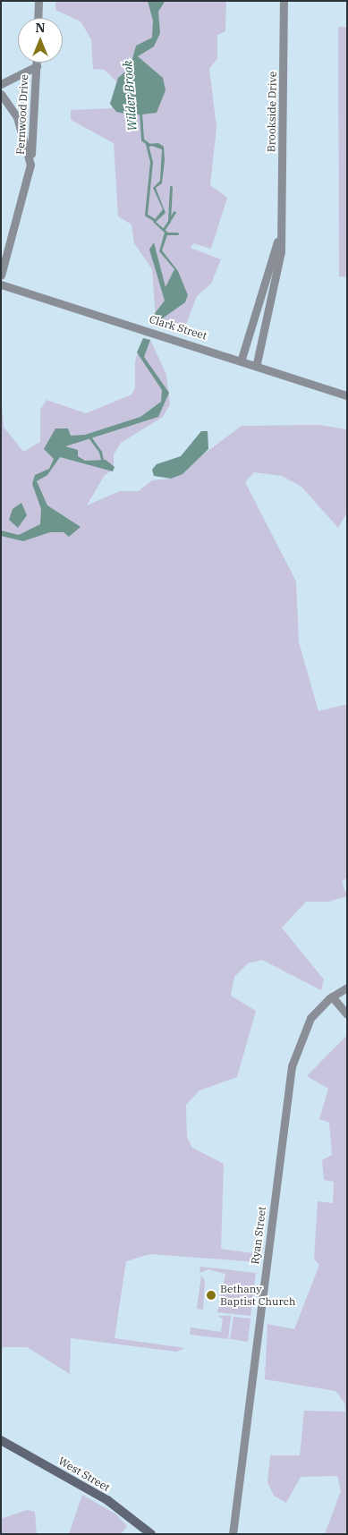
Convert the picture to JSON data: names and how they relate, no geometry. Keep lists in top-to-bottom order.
{
  "streets": {
    "main road": ["West Street"],
    "street": [
      "Brookside Drive",
      "Fernwood Drive",
      "Clark Street",
      "Ryan Street"
    ]
  },
  "crossings": [
    ["Brookside Drive", "Clark Street"]
  ],
  "water": ["Wilder Brook"],
  "places": ["Bethany Baptist Church"],
  "north": "top"
}
